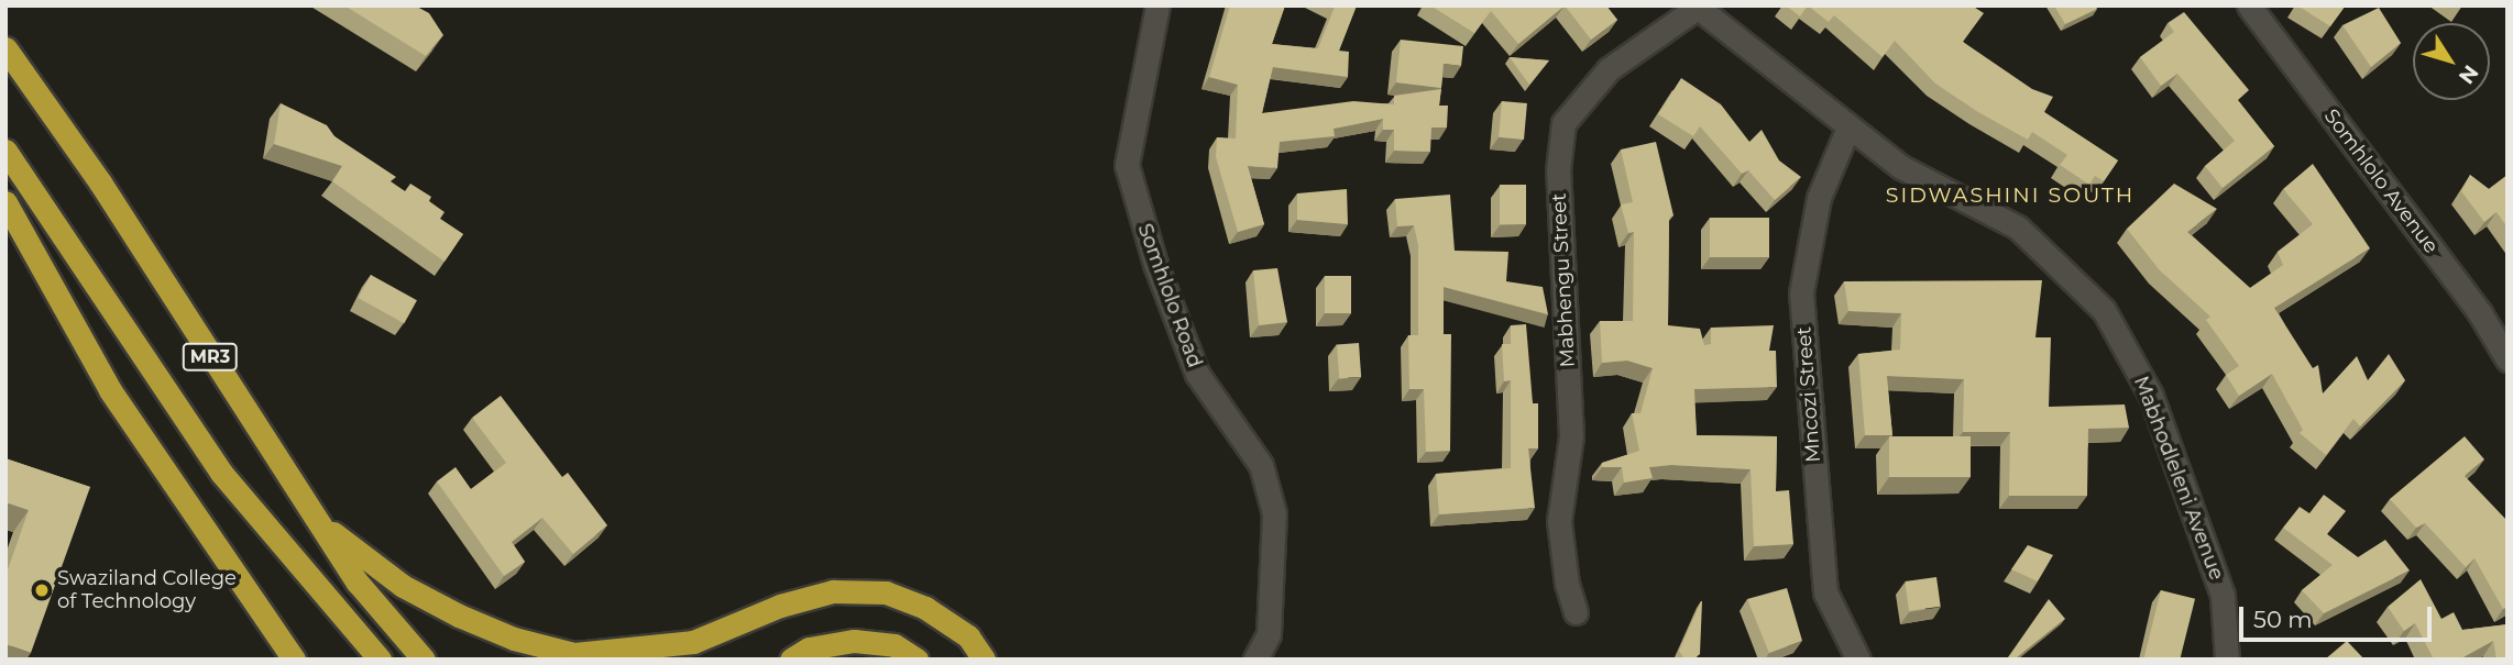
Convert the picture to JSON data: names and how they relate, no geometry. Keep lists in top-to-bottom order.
{
  "streets": {
    "highway": ["MR3"],
    "street": [
      "Somhlolo Avenue",
      "Mabhengu Street",
      "Somhlolo Road",
      "Mncozi Street",
      "Mabhodleleni Avenue"
    ]
  },
  "crossings": [
    ["Mabhengu Street", "Mabhodleleni Avenue"],
    ["Mncozi Street", "Mabhodleleni Avenue"]
  ],
  "districts": ["SIDWASHINI SOUTH"],
  "places": ["Swaziland College of Technology"],
  "scale_bar": "50 m",
  "north": "bottom right"
}
